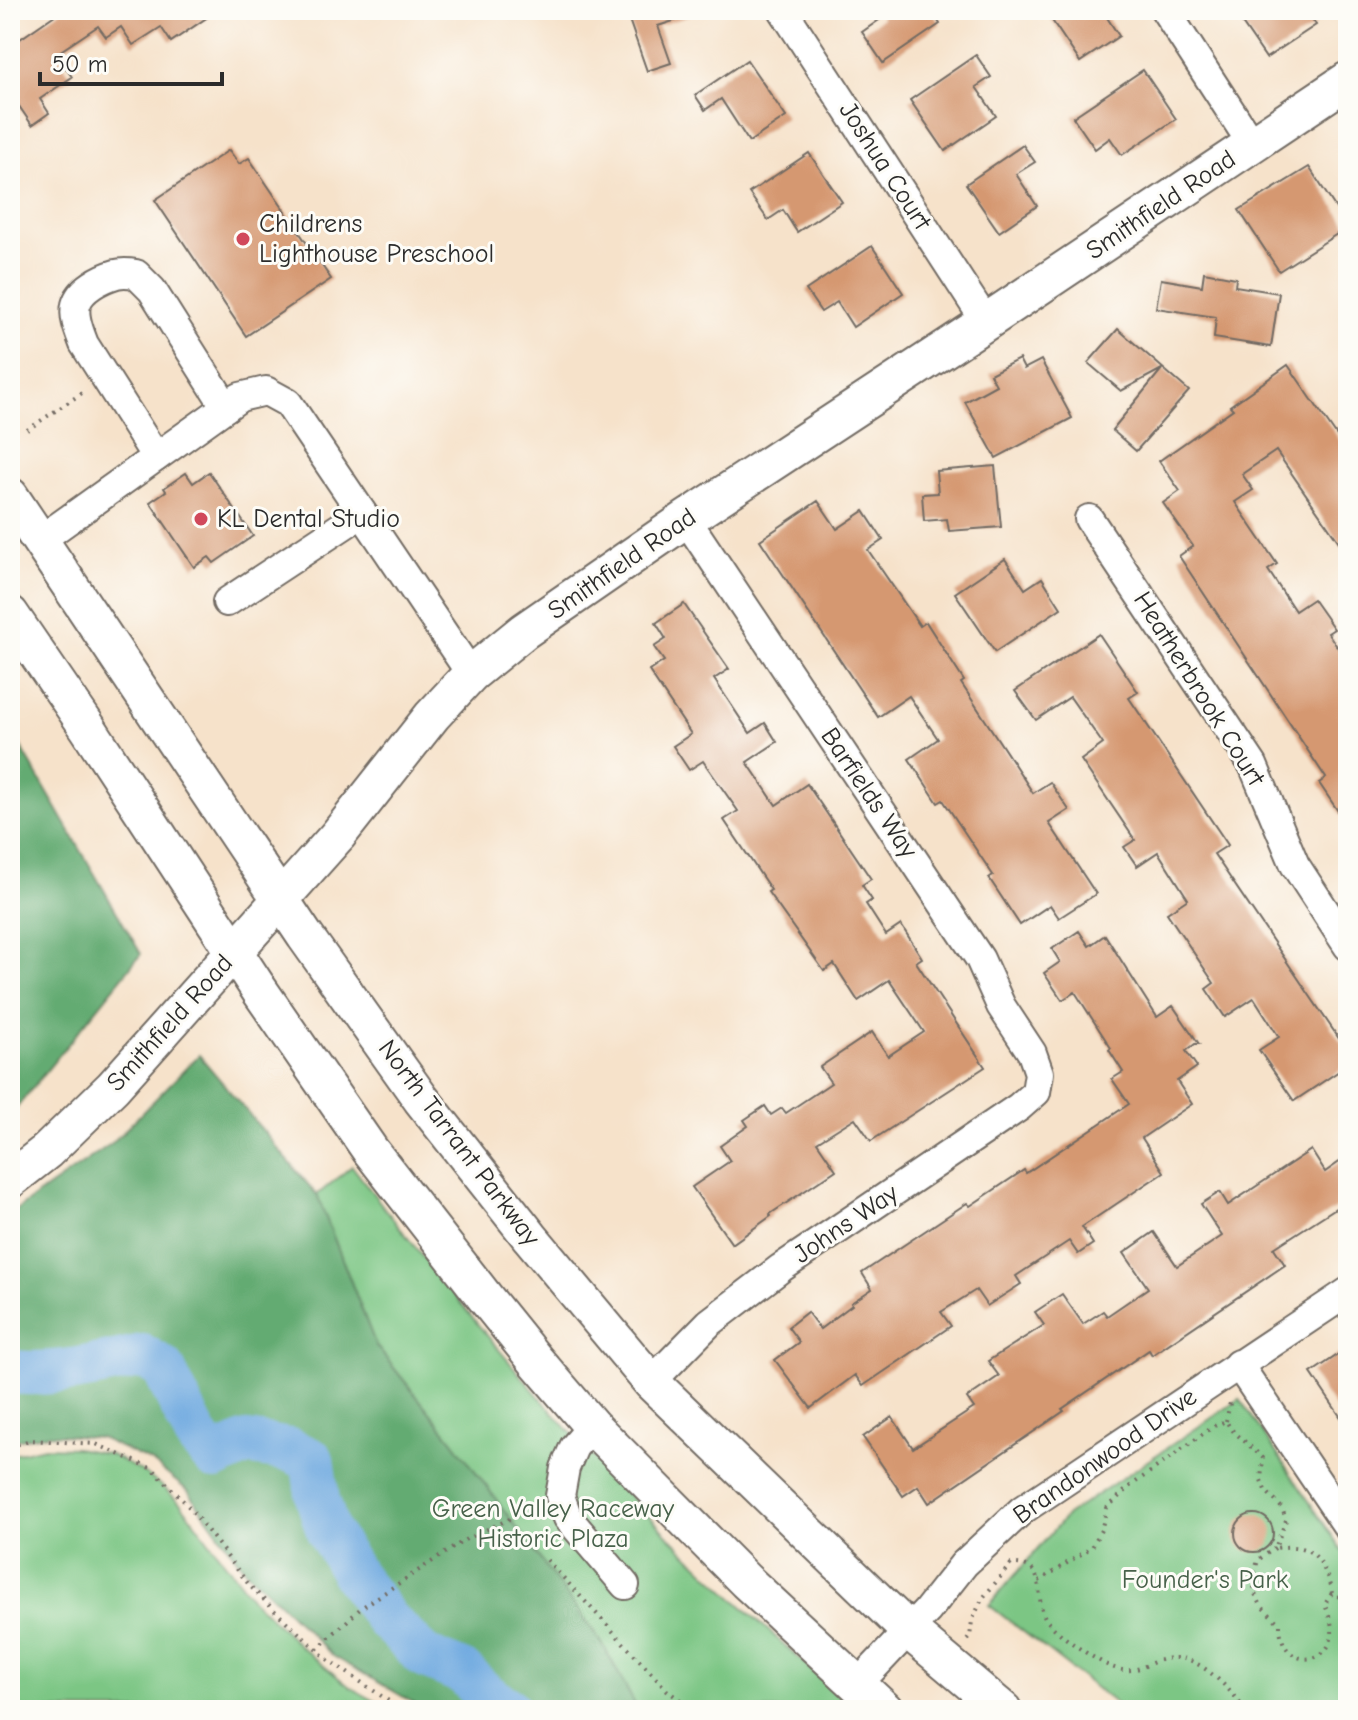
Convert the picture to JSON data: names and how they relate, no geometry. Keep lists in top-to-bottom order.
{
  "streets": {
    "main road": ["Smithfield Road", "North Tarrant Parkway"],
    "street": [
      "Joshua Court",
      "Heatherbrook Court",
      "Barfields Way",
      "Johns Way",
      "Brandonwood Drive"
    ]
  },
  "crossings": [
    ["Joshua Court", "Smithfield Road"],
    ["Smithfield Road", "Barfields Way"],
    ["Smithfield Road", "North Tarrant Parkway"],
    ["Barfields Way", "Johns Way"],
    ["North Tarrant Parkway", "Johns Way"],
    ["North Tarrant Parkway", "Brandonwood Drive"]
  ],
  "parks": ["Green Valley Raceway Historic Plaza", "Founder's Park"],
  "places": ["Childrens Lighthouse Preschool", "KL Dental Studio"],
  "scale_bar": "50 m"
}
